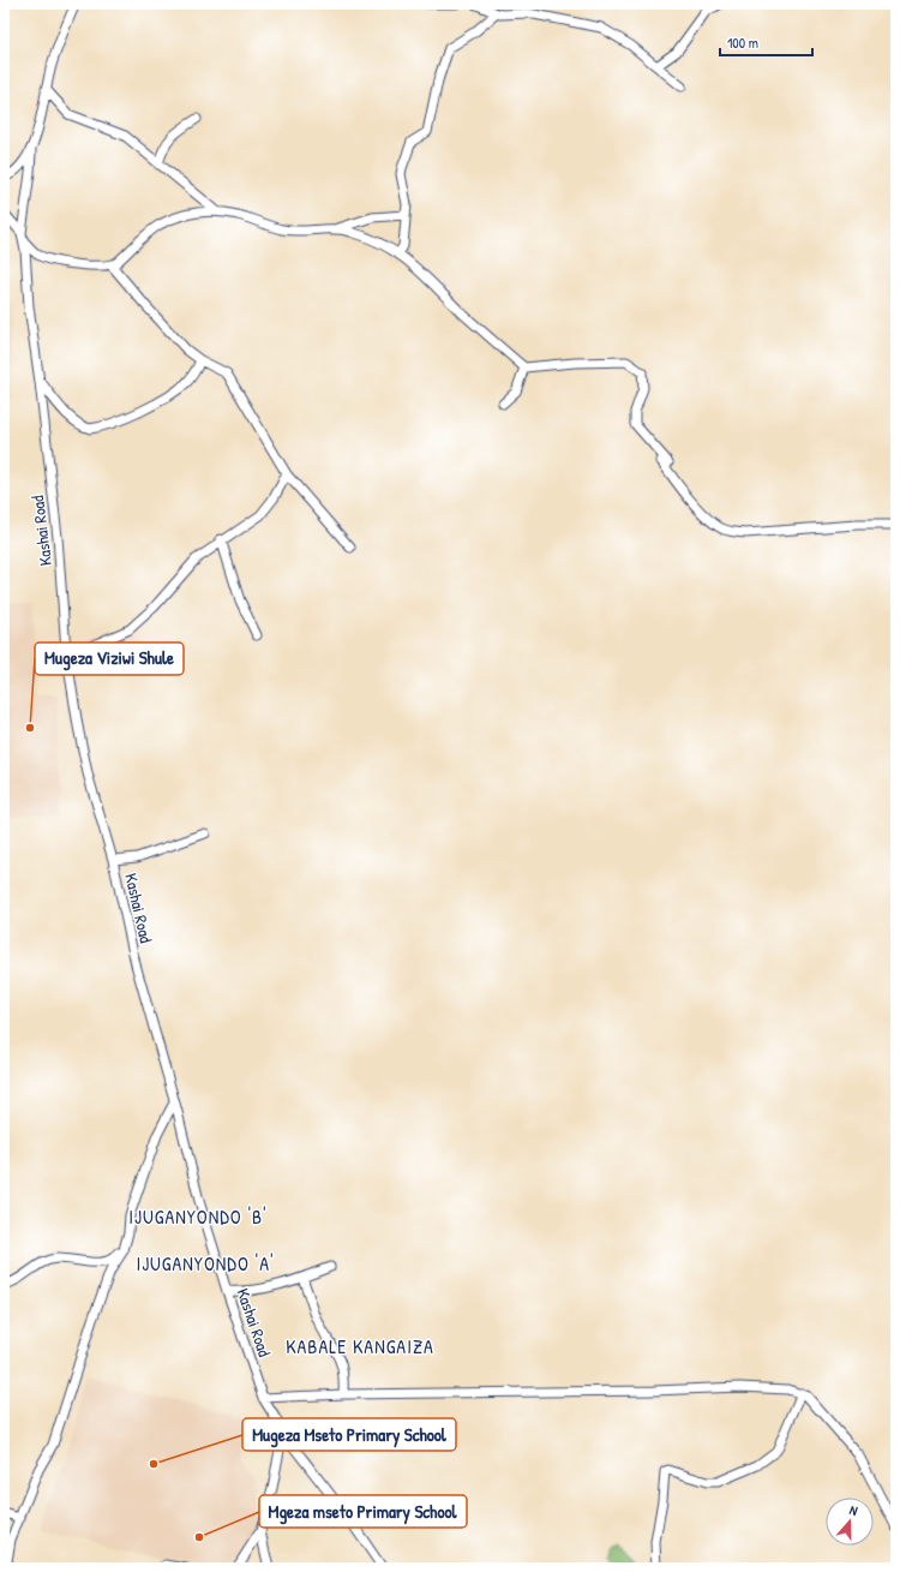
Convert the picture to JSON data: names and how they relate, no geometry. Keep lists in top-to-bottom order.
{
  "streets": {
    "street": ["Kashai Road"]
  },
  "districts": ["IJUGANYONDO 'B'", "IJUGANYONDO 'A'", "KABALE KANGAIZA"],
  "places": ["Mugeza Viziwi Shule", "Mugeza Mseto Primary School", "Mgeza mseto Primary School"],
  "scale_bar": "100 m",
  "north": "top"
}
